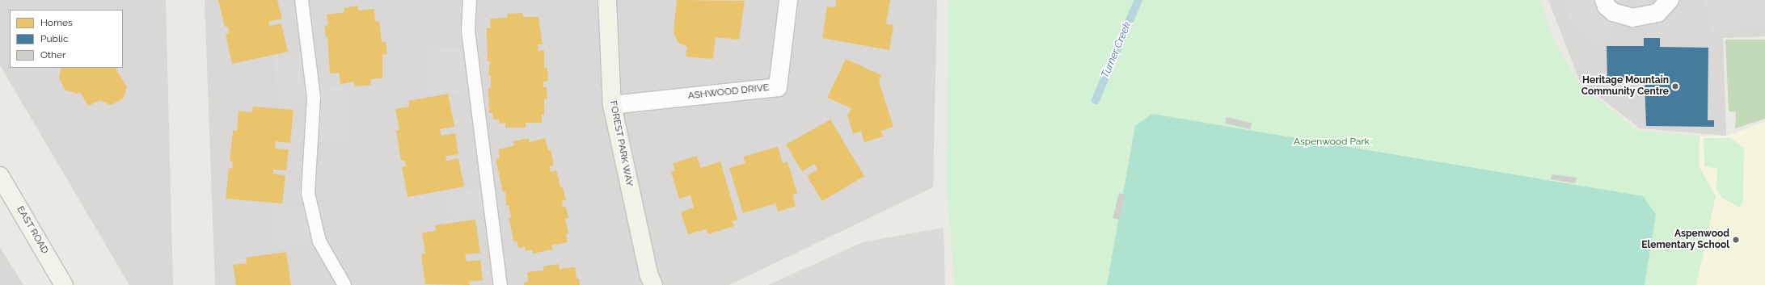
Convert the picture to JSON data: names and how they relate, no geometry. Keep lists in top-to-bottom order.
{
  "streets": {
    "street": ["ASHWOOD DRIVE", "FOREST PARK WAY", "EAST ROAD"]
  },
  "crossings": [
    ["ASHWOOD DRIVE", "FOREST PARK WAY"]
  ],
  "water": ["Turner Creek"],
  "parks": ["Aspenwood Park"],
  "places": ["Heritage Mountain Community Centre", "Aspenwood Elementary School"],
  "legend": ["Homes", "Public", "Other"]
}
